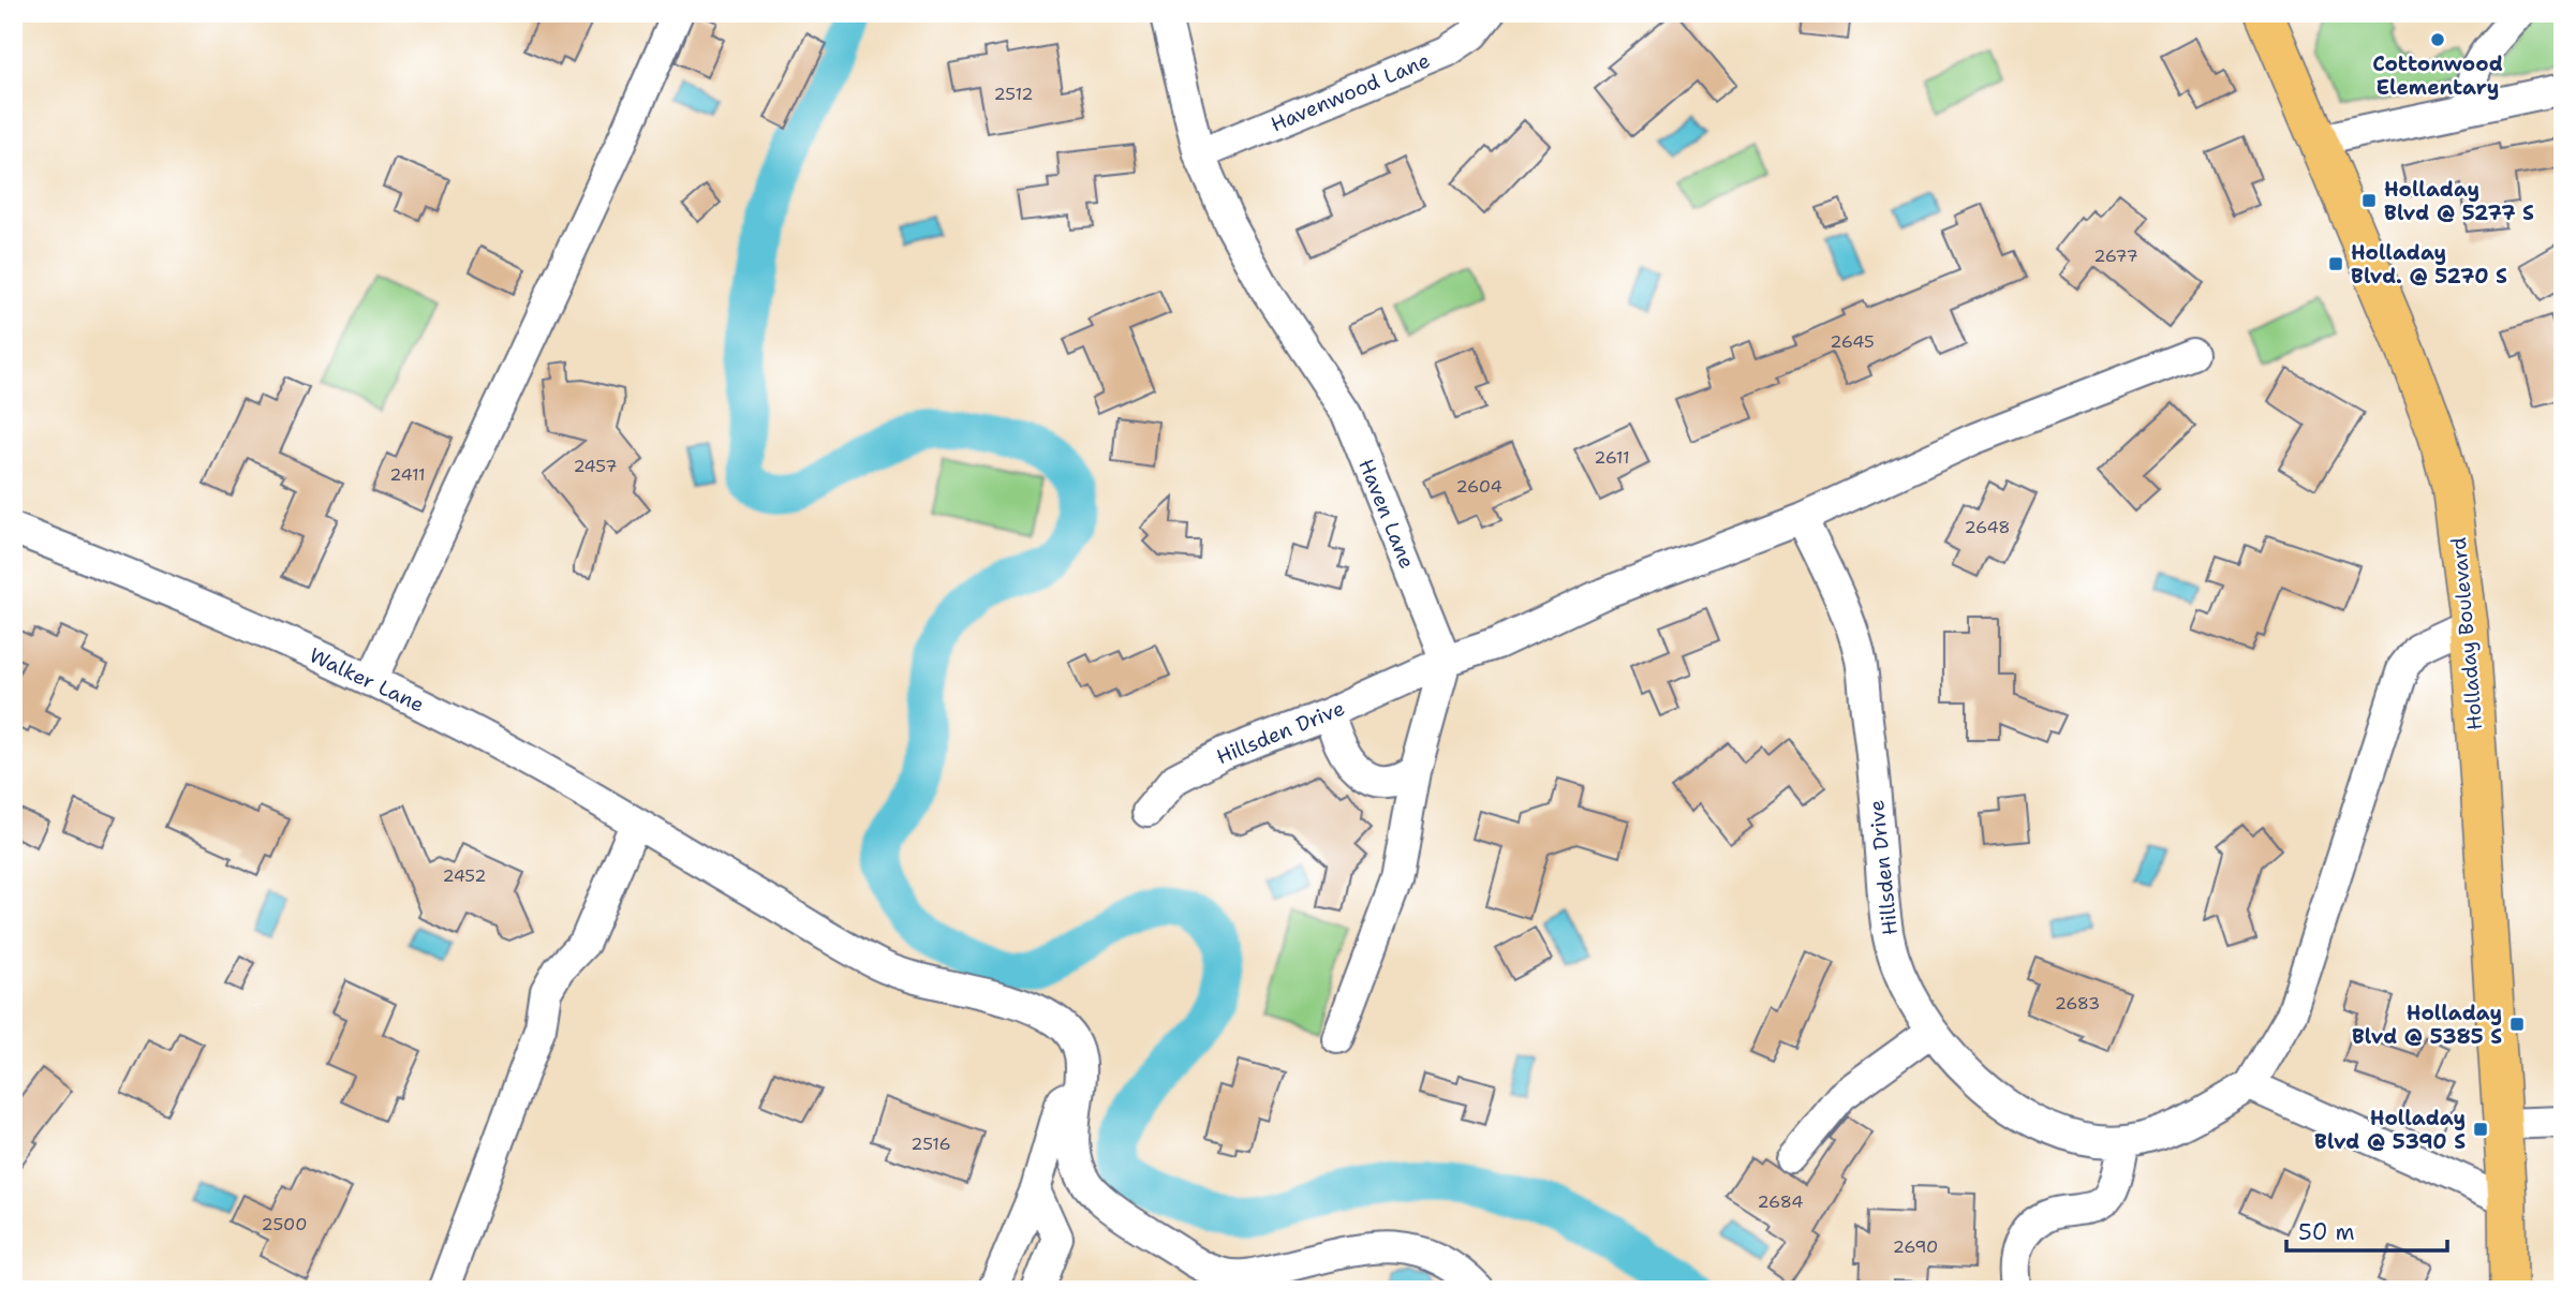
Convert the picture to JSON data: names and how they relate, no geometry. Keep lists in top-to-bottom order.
{
  "streets": {
    "main road": ["Holladay Boulevard"],
    "street": [
      "Havenwood Lane",
      "Haven Lane",
      "Walker Lane",
      "Hillsden Drive"
    ]
  },
  "crossings": [
    ["Havenwood Lane", "Haven Lane"],
    ["Haven Lane", "Hillsden Drive"],
    ["Holladay Boulevard", "Hillsden Drive"]
  ],
  "places": {
    "other": ["Cottonwood Elementary"],
    "transit": [
      "Holladay Blvd @ 5277 S",
      "Holladay Blvd. @ 5270 S",
      "Holladay Blvd @ 5385 S",
      "Holladay Blvd @ 5390 S"
    ]
  },
  "house_numbers": [
    "2512",
    "2677",
    "2645",
    "2611",
    "2457",
    "2411",
    "2604",
    "2648",
    "2452",
    "2683",
    "2516",
    "2684",
    "2500",
    "2690"
  ],
  "scale_bar": "50 m"
}
